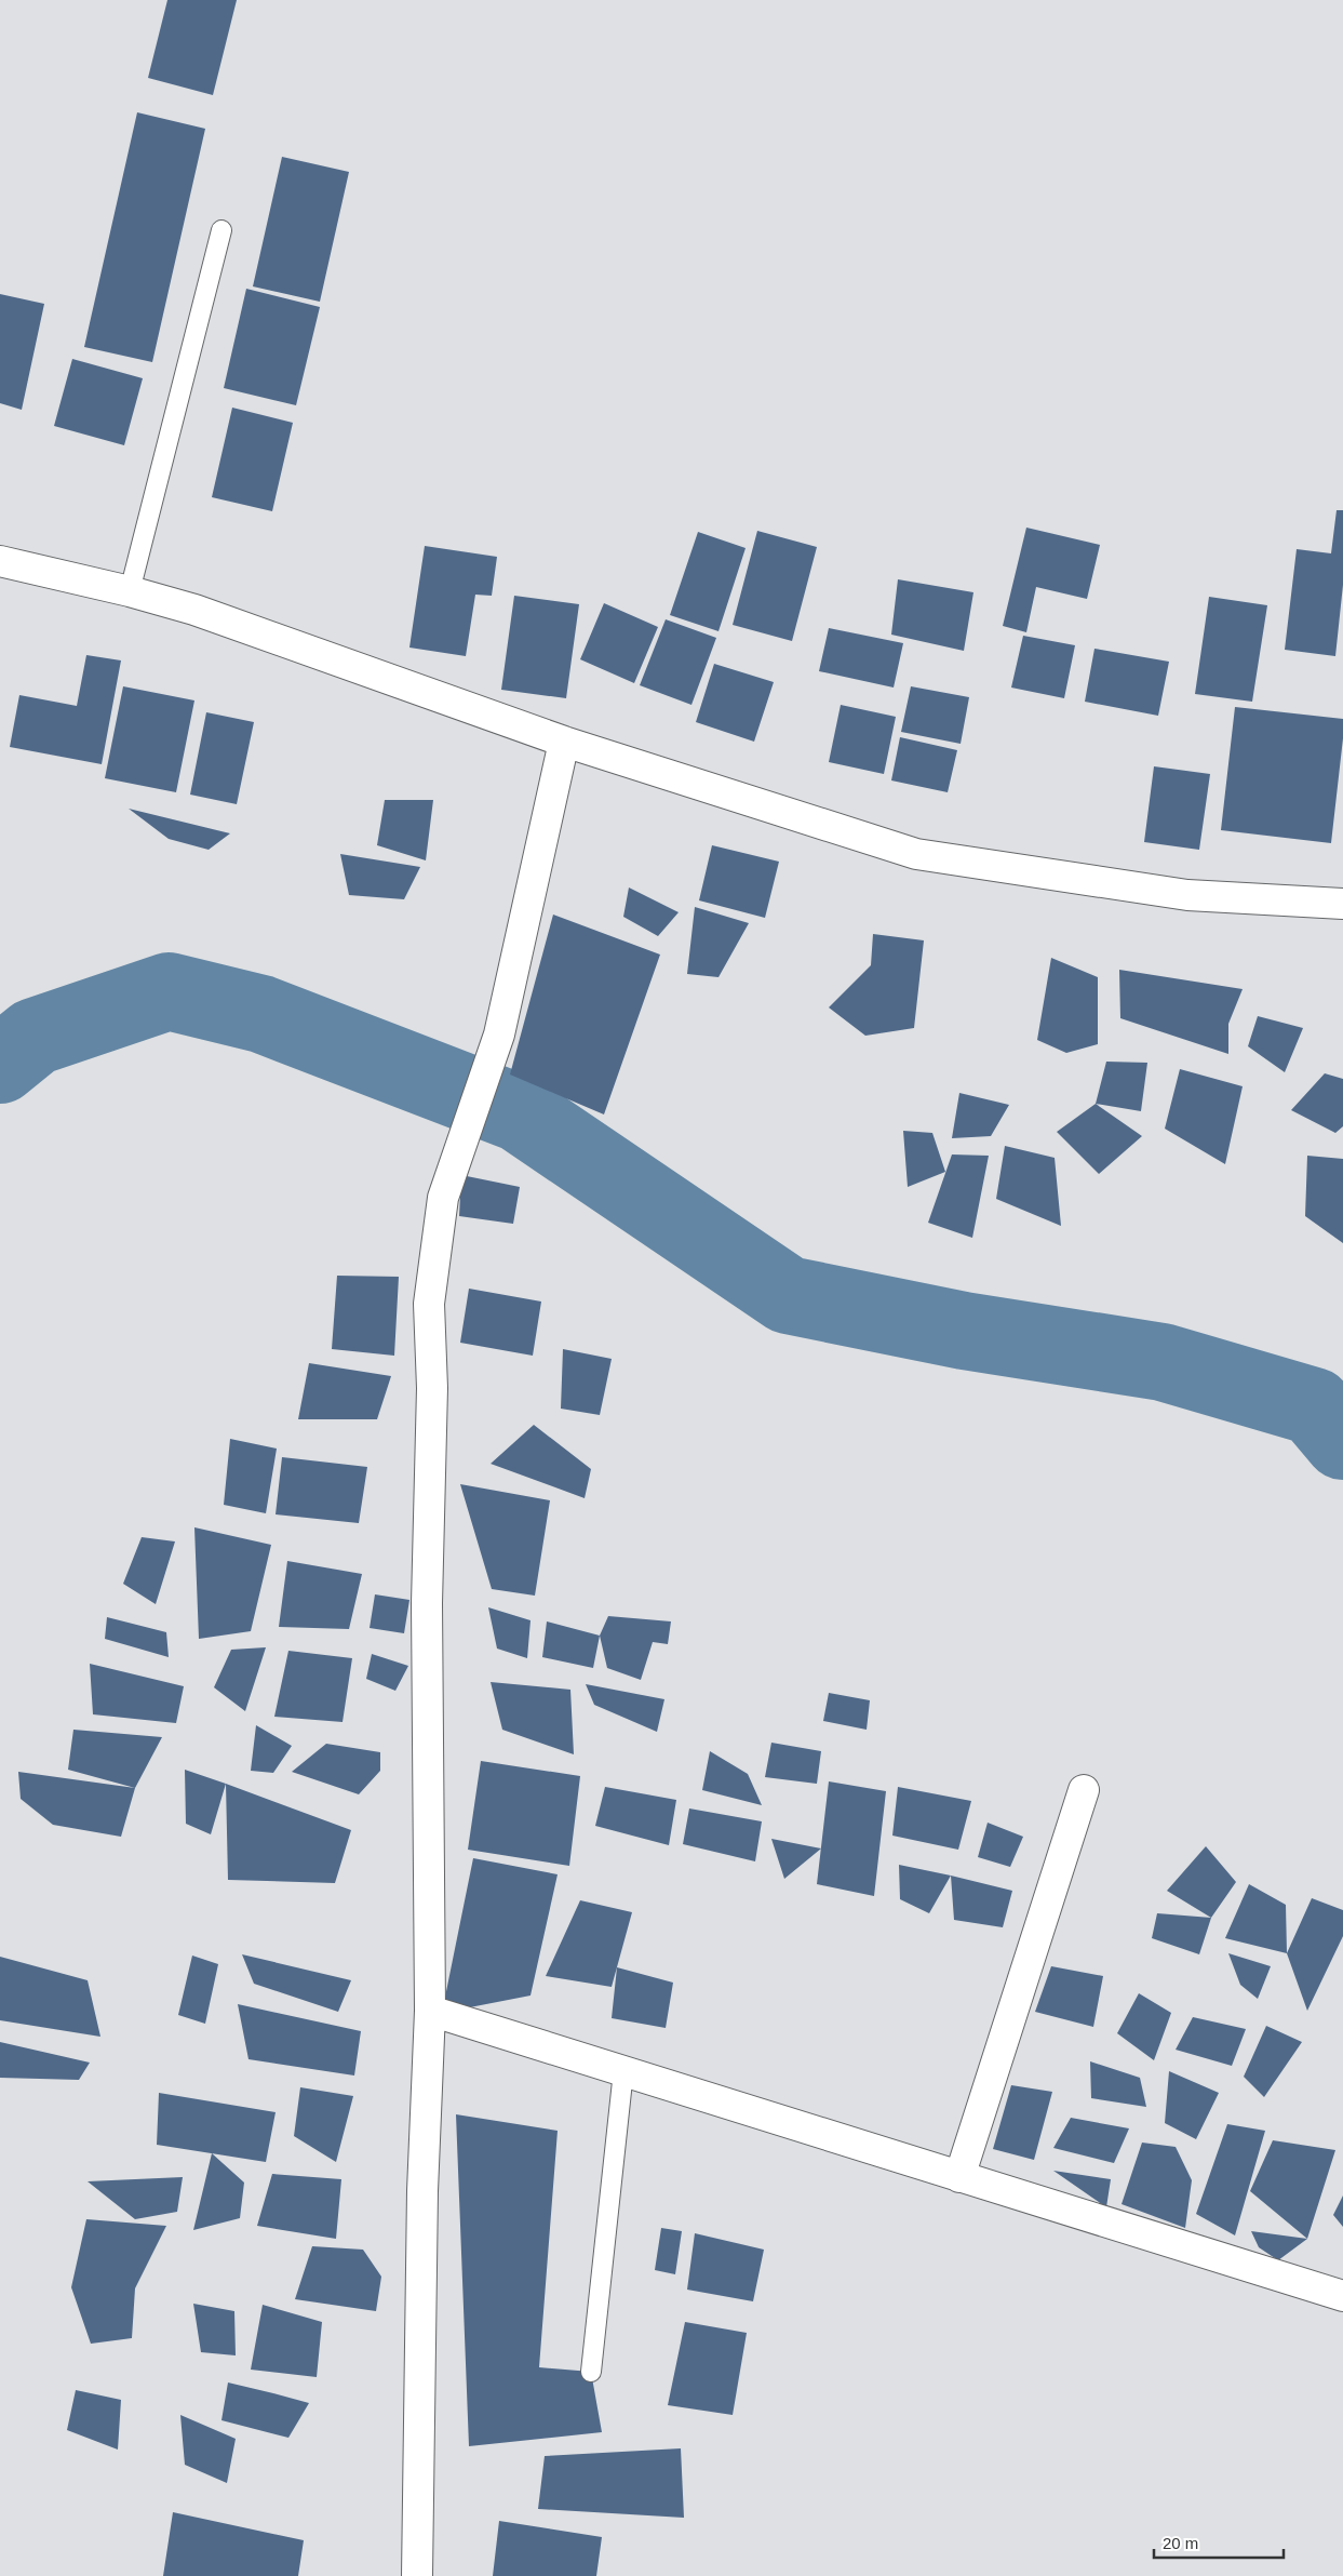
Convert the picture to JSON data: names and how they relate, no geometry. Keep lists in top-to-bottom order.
{
  "scale_bar": "20 m"
}
